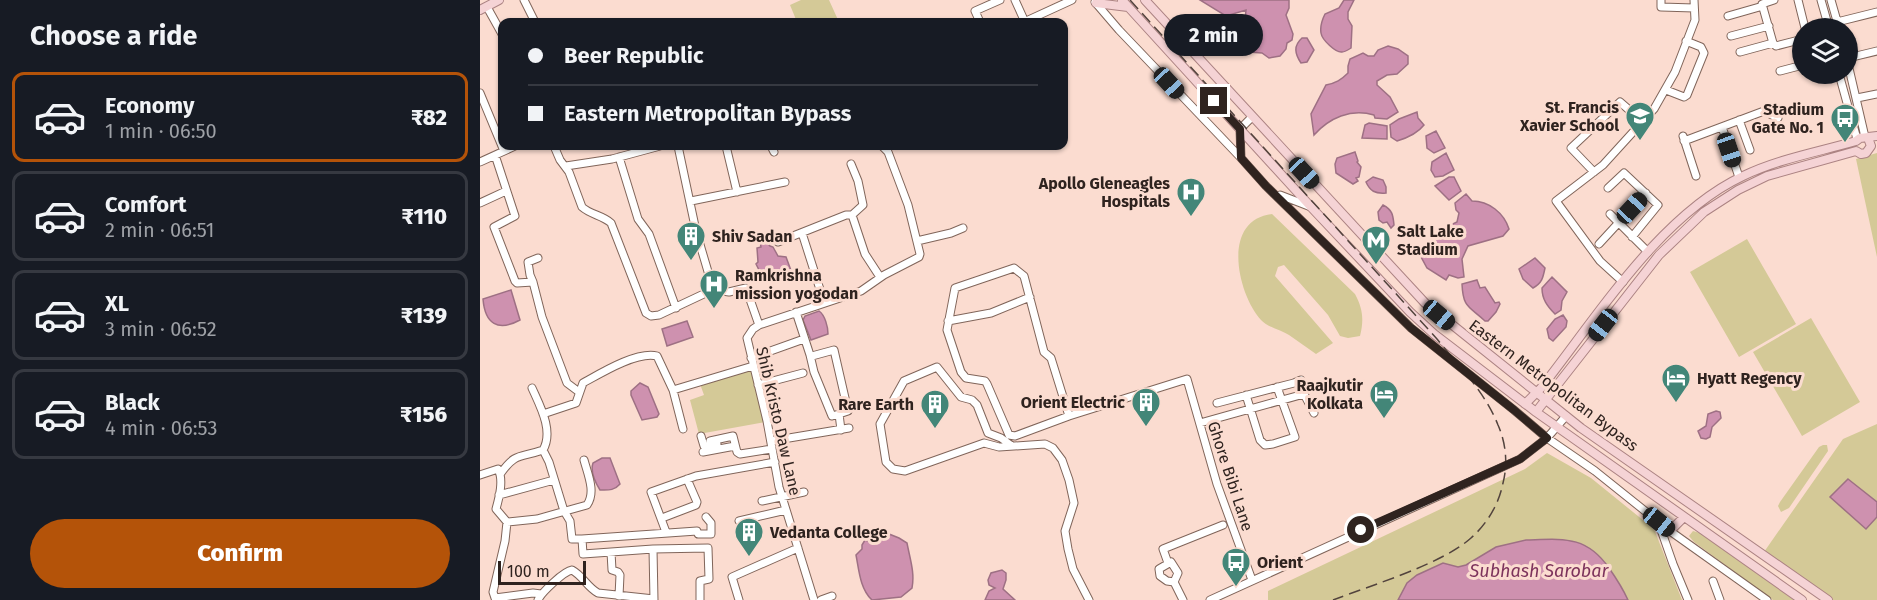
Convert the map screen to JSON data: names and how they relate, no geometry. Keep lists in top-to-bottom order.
{
  "streets": {
    "main road": ["Eastern Metropolitan Bypass"],
    "street": ["Shib Kristo Daw Lane", "Ghore Bibi Lane"]
  },
  "water": ["Subhash Sarobar"],
  "places": {
    "school or university": ["St. Francis Xavier School"],
    "bus stop": ["Stadium Gate No. 1", "Orient"],
    "hospital": ["Apollo Gleneagles Hospitals", "Ramkrishna mission yogodan"],
    "building": [
      "Shiv Sadan",
      "Orient Electric",
      "Rare Earth",
      "Vedanta College"
    ],
    "metro station": ["Salt Lake Stadium"],
    "hotel": ["Hyatt Regency", "Raajkutir Kolkata"]
  },
  "scale_bar": "100 m",
  "page": {
    "heading": "Choose a ride",
    "bubble": "2 min",
    "banner": ["Beer Republic", "Eastern Metropolitan Bypass"],
    "list": [
      {
        "name": "Economy",
        "note": "1 min · 06:50",
        "value": "₹82"
      },
      {
        "name": "Comfort",
        "note": "2 min · 06:51",
        "value": "₹110"
      },
      {
        "name": "XL",
        "note": "3 min · 06:52",
        "value": "₹139"
      },
      {
        "name": "Black",
        "note": "4 min · 06:53",
        "value": "₹156"
      }
    ],
    "buttons": "Confirm",
    "scale": "100 m"
  }
}
